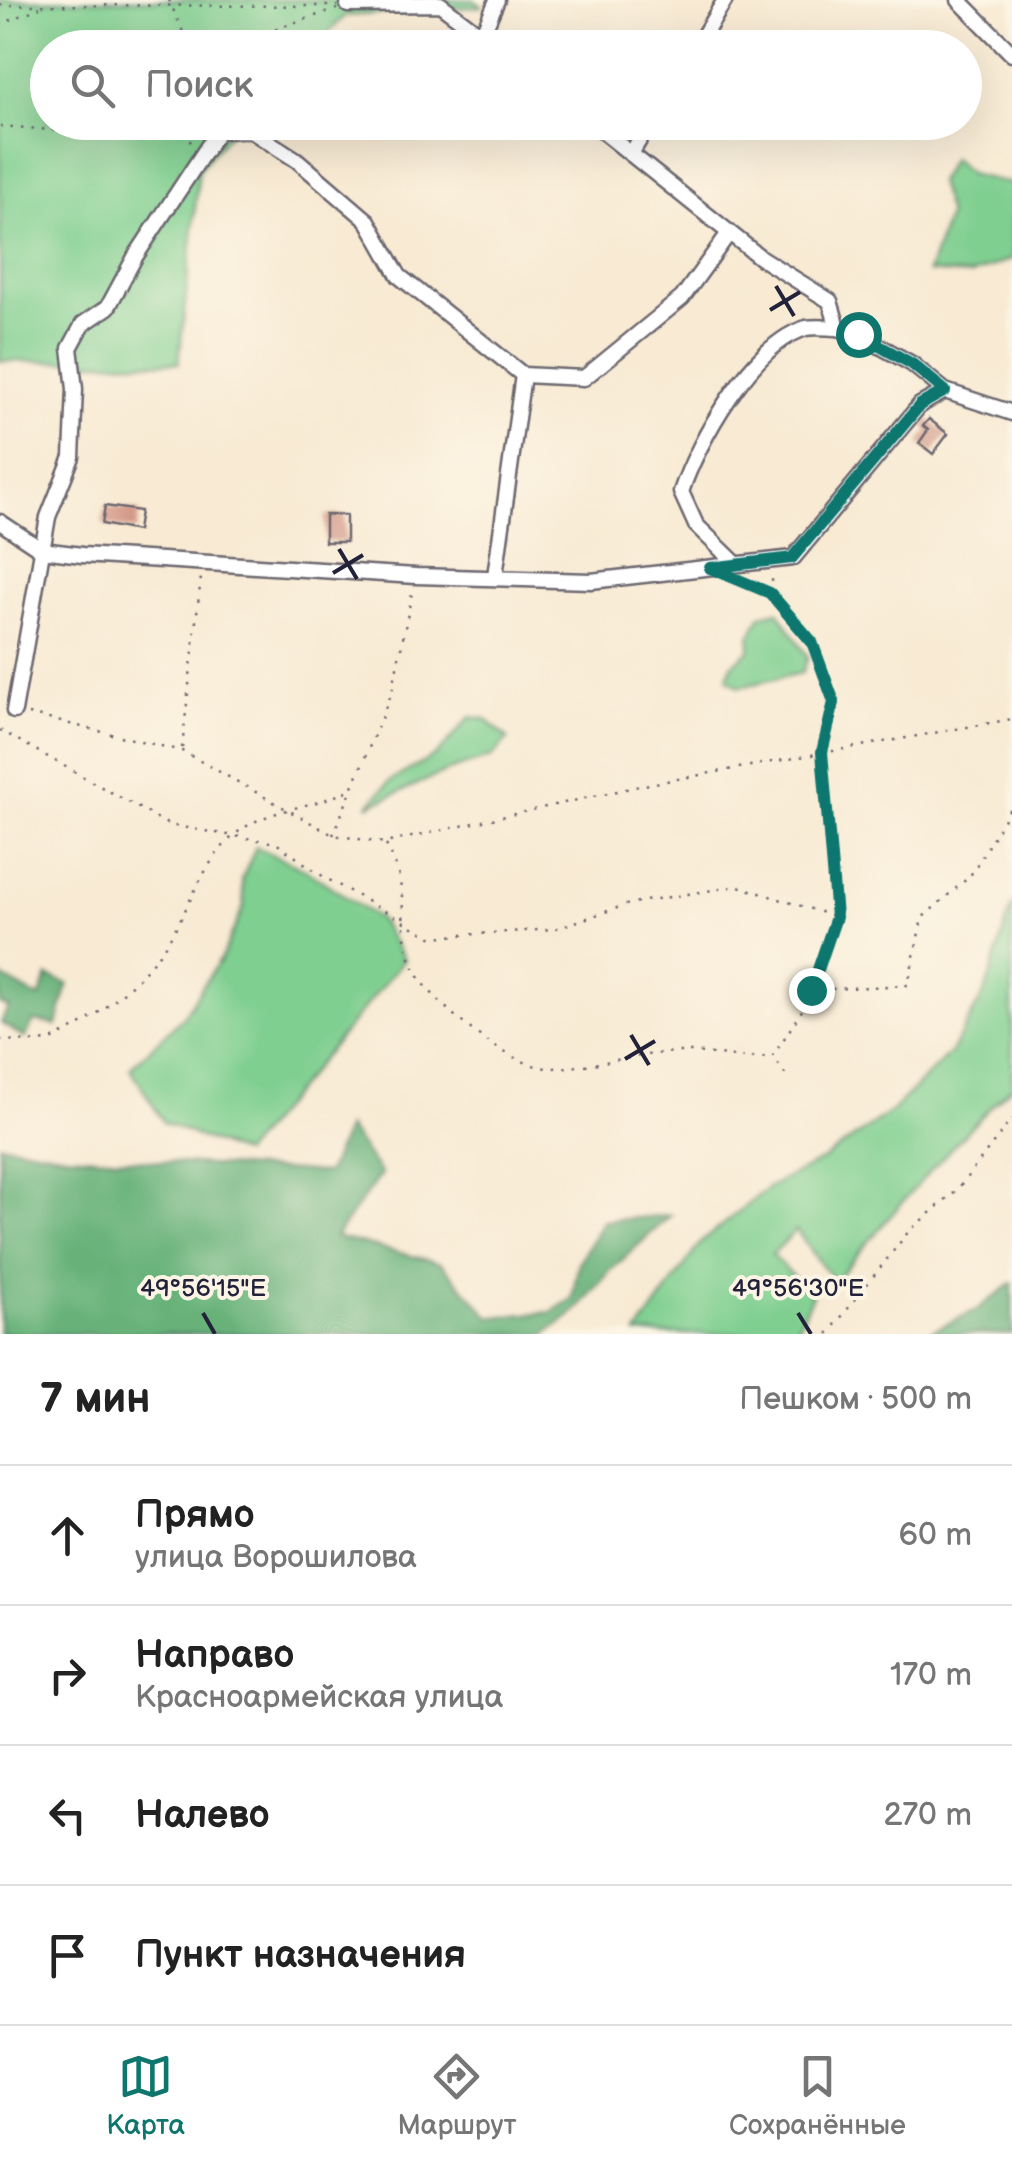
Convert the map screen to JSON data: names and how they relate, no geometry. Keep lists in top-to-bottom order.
{
  "page": {
    "search": "Поиск",
    "heading": ["7 мин", "Пешком · 500 m"],
    "list": [
      ["Прямо", "улица Ворошилова", "60 m"],
      ["Направо", "Красноармейская улица", "170 m"],
      ["Налево", "270 m"],
      "Пункт назначения"
    ],
    "nav": ["Карта", "Маршрут", "Сохранённые"]
  },
  "coordinates": ["49°56'15\"E", "49°56'30\"E"]
}
